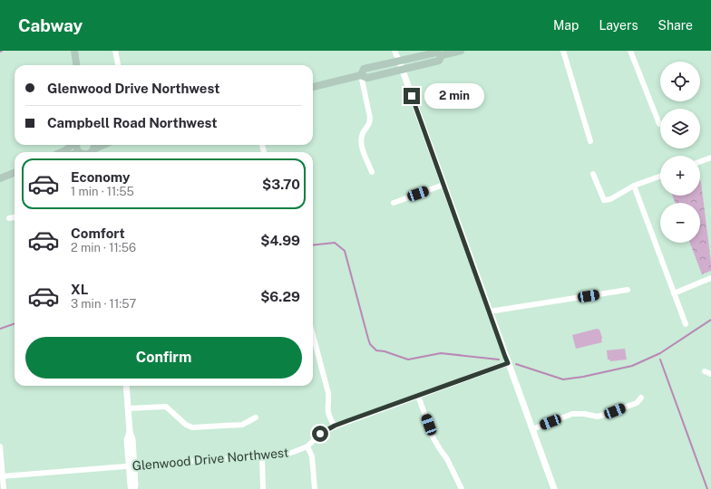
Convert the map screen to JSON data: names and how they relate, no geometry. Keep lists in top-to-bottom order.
{
  "streets": {
    "street": ["Glenwood Drive Northwest"]
  },
  "page": {
    "header": "Cabway",
    "nav": ["Map", "Layers", "Share"],
    "map_buttons": ["+", "−"],
    "banner": ["Glenwood Drive Northwest", "Campbell Road Northwest"],
    "bubble": "2 min",
    "list": [
      {
        "name": "Economy",
        "note": "1 min · 11:55",
        "value": "$3.70"
      },
      {
        "name": "Comfort",
        "note": "2 min · 11:56",
        "value": "$4.99"
      },
      {
        "name": "XL",
        "note": "3 min · 11:57",
        "value": "$6.29"
      }
    ],
    "buttons": "Confirm"
  }
}
